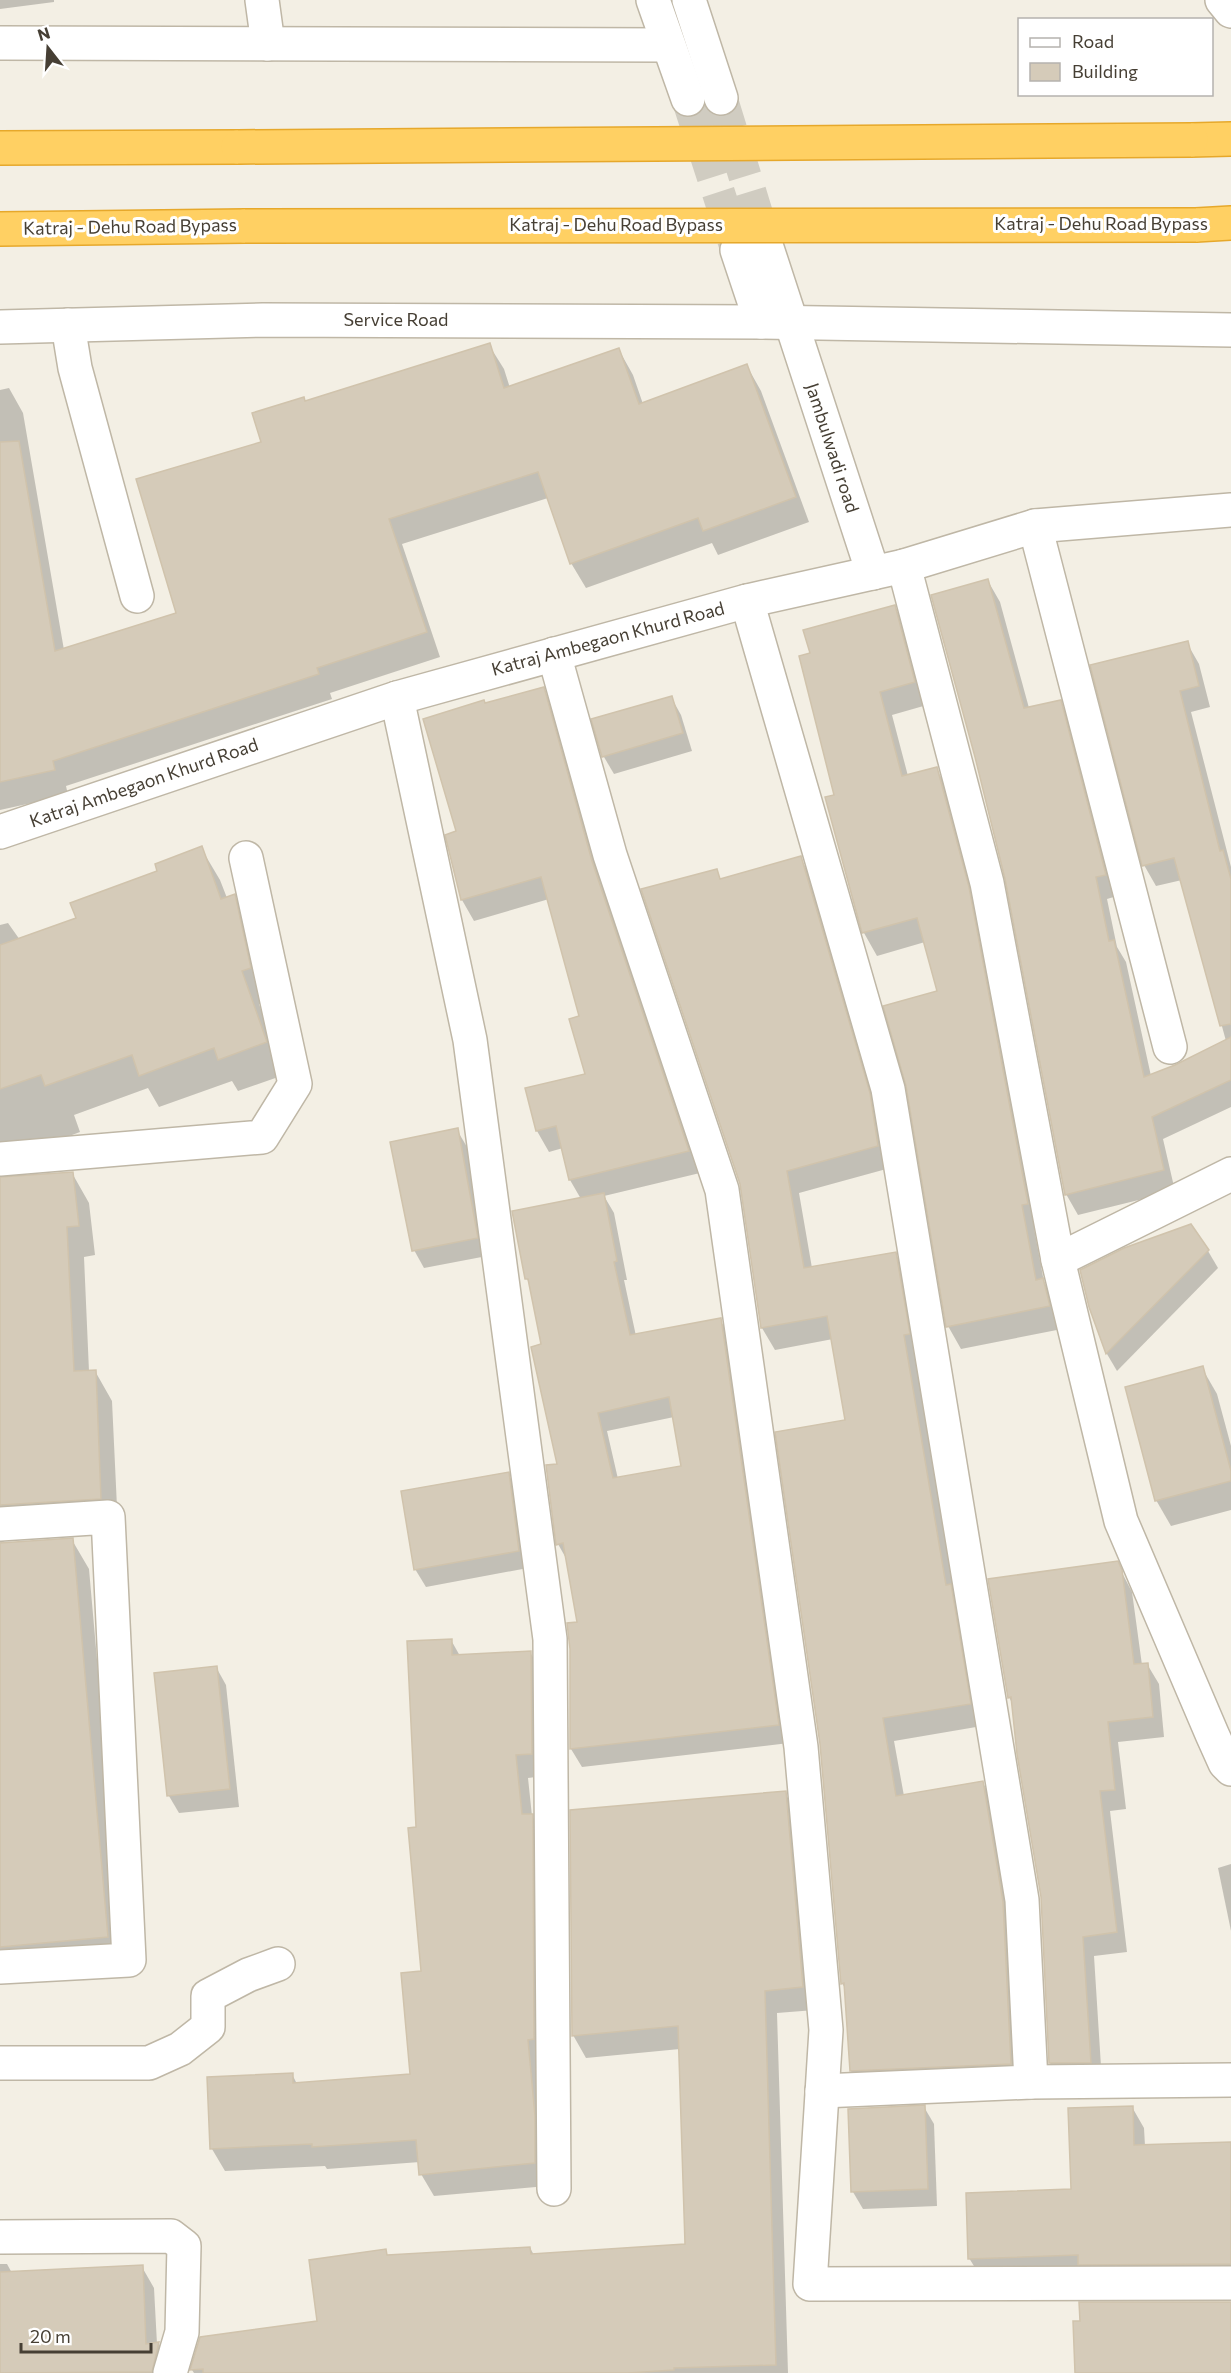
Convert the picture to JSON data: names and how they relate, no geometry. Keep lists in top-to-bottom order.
{
  "streets": {
    "highway": ["Katraj - Dehu Road Bypass"],
    "street": ["Service Road", "Jambulwadi road", "Katraj Ambegaon Khurd Road"]
  },
  "crossings": [
    ["Service Road", "Jambulwadi road"],
    ["Jambulwadi road", "Katraj Ambegaon Khurd Road"]
  ],
  "legend": ["Road", "Building"],
  "scale_bar": "20 m",
  "north": "top"
}
